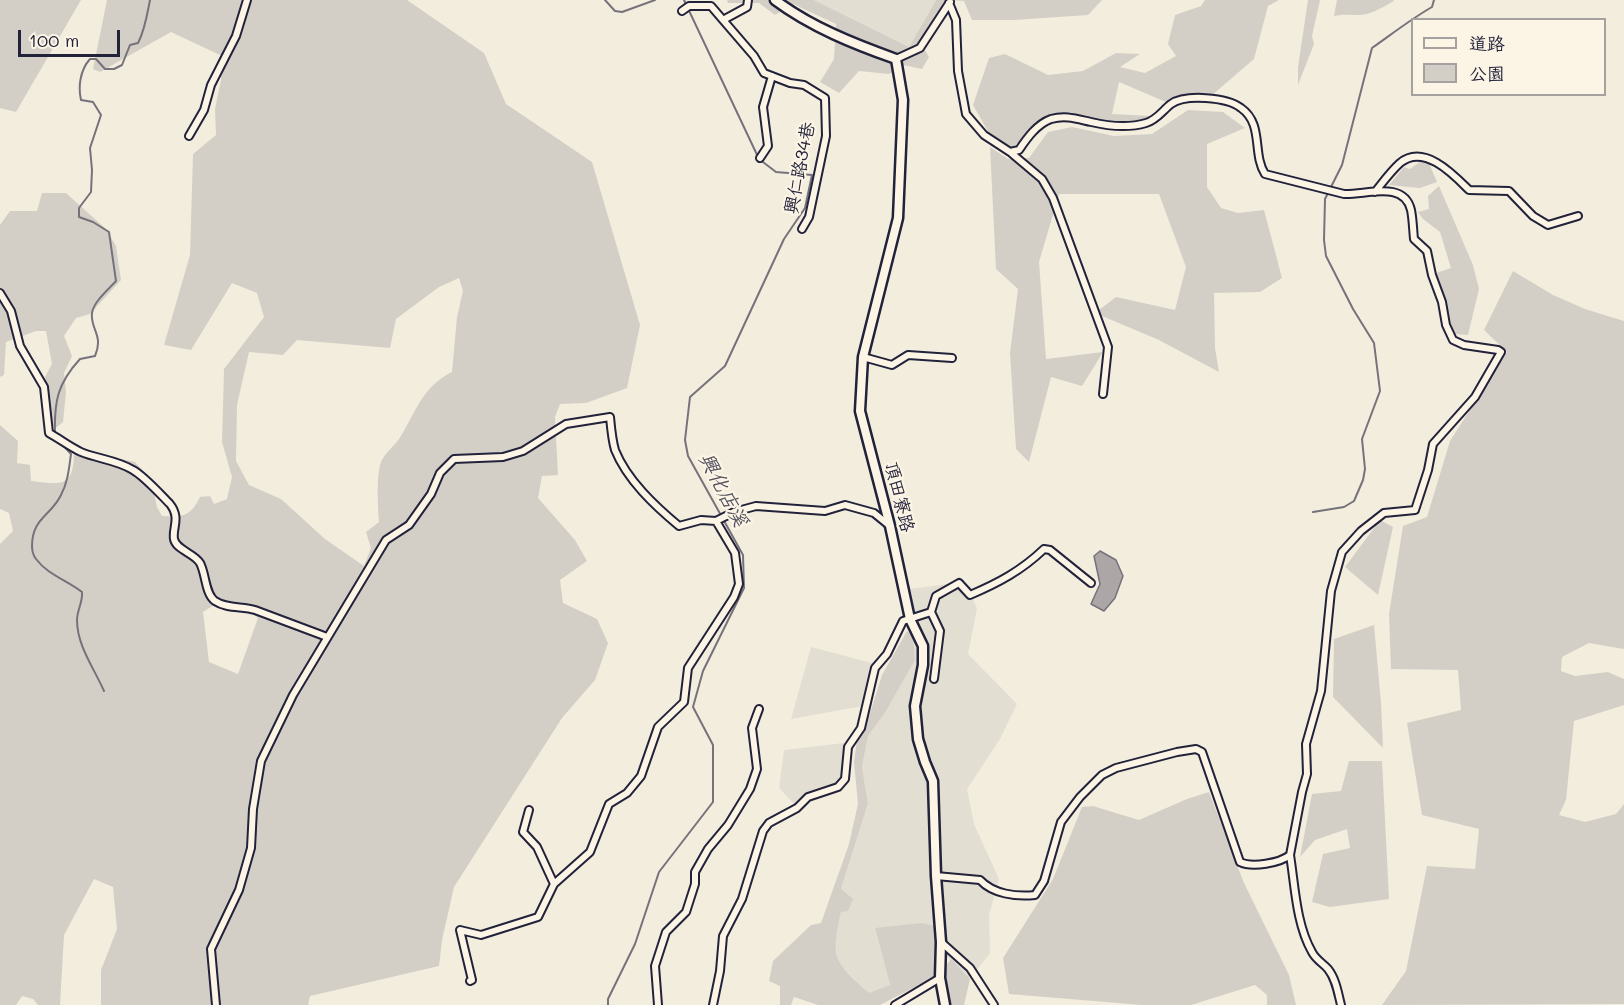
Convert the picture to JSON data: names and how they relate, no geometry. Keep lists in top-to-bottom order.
{
  "streets": {
    "street": ["興仁路34巷", "頂田寮路"]
  },
  "water": ["興化店溪"],
  "legend": ["道路", "公園"],
  "scale_bar": "100 m"
}
